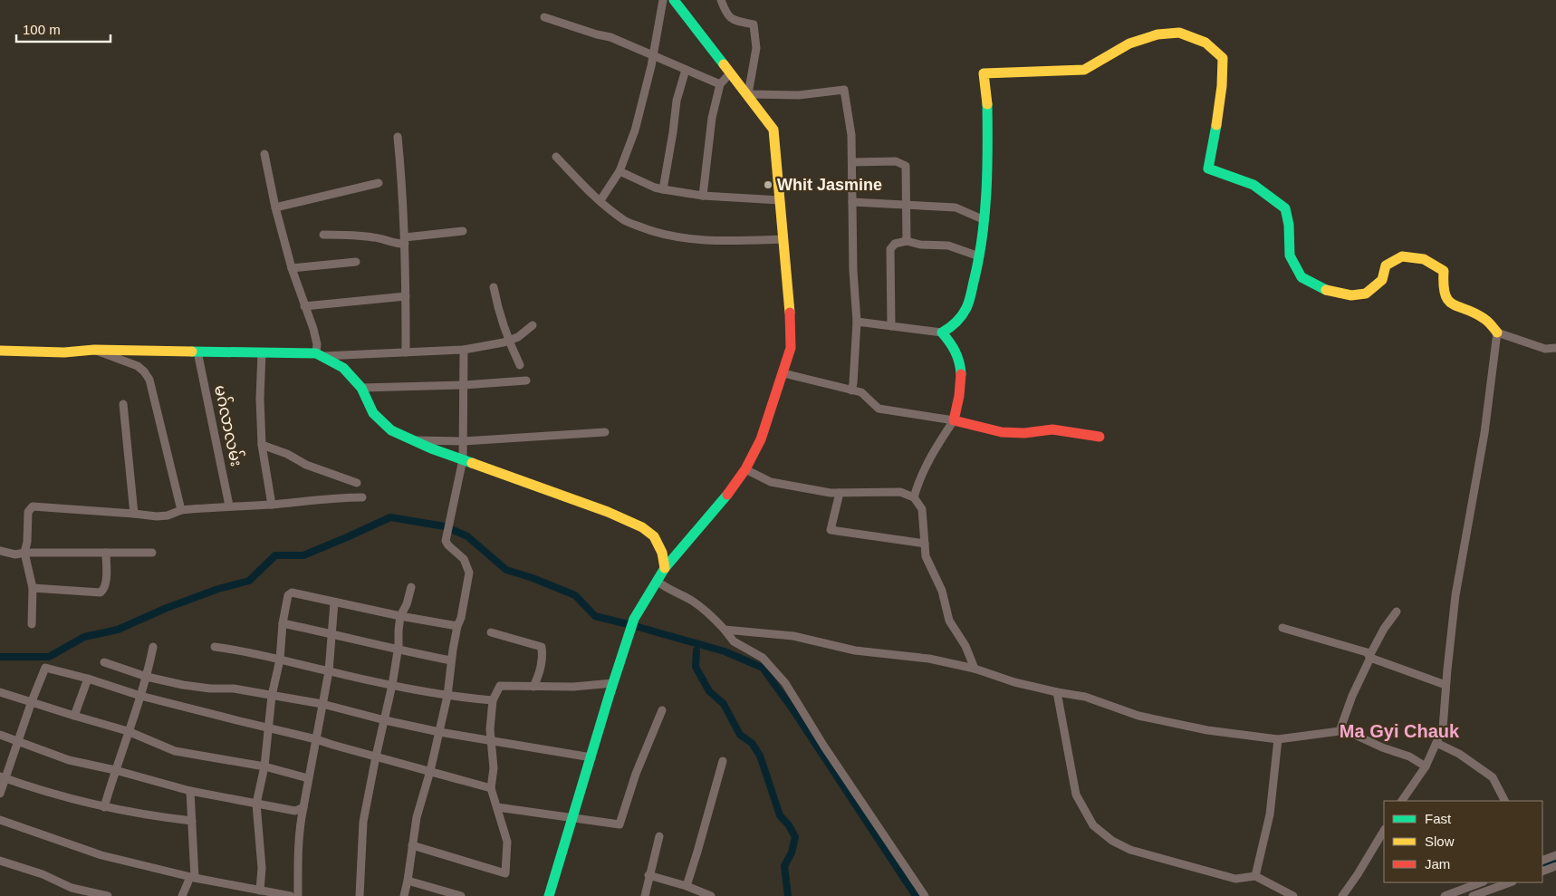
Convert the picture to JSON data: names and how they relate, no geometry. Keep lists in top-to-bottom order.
{
  "streets": {
    "street": ["မဂ်လာလမ်း"]
  },
  "districts": ["Ma Gyi Chauk"],
  "places": ["Whit Jasmine"],
  "legend": ["Fast", "Slow", "Jam"],
  "scale_bar": "100 m"
}
